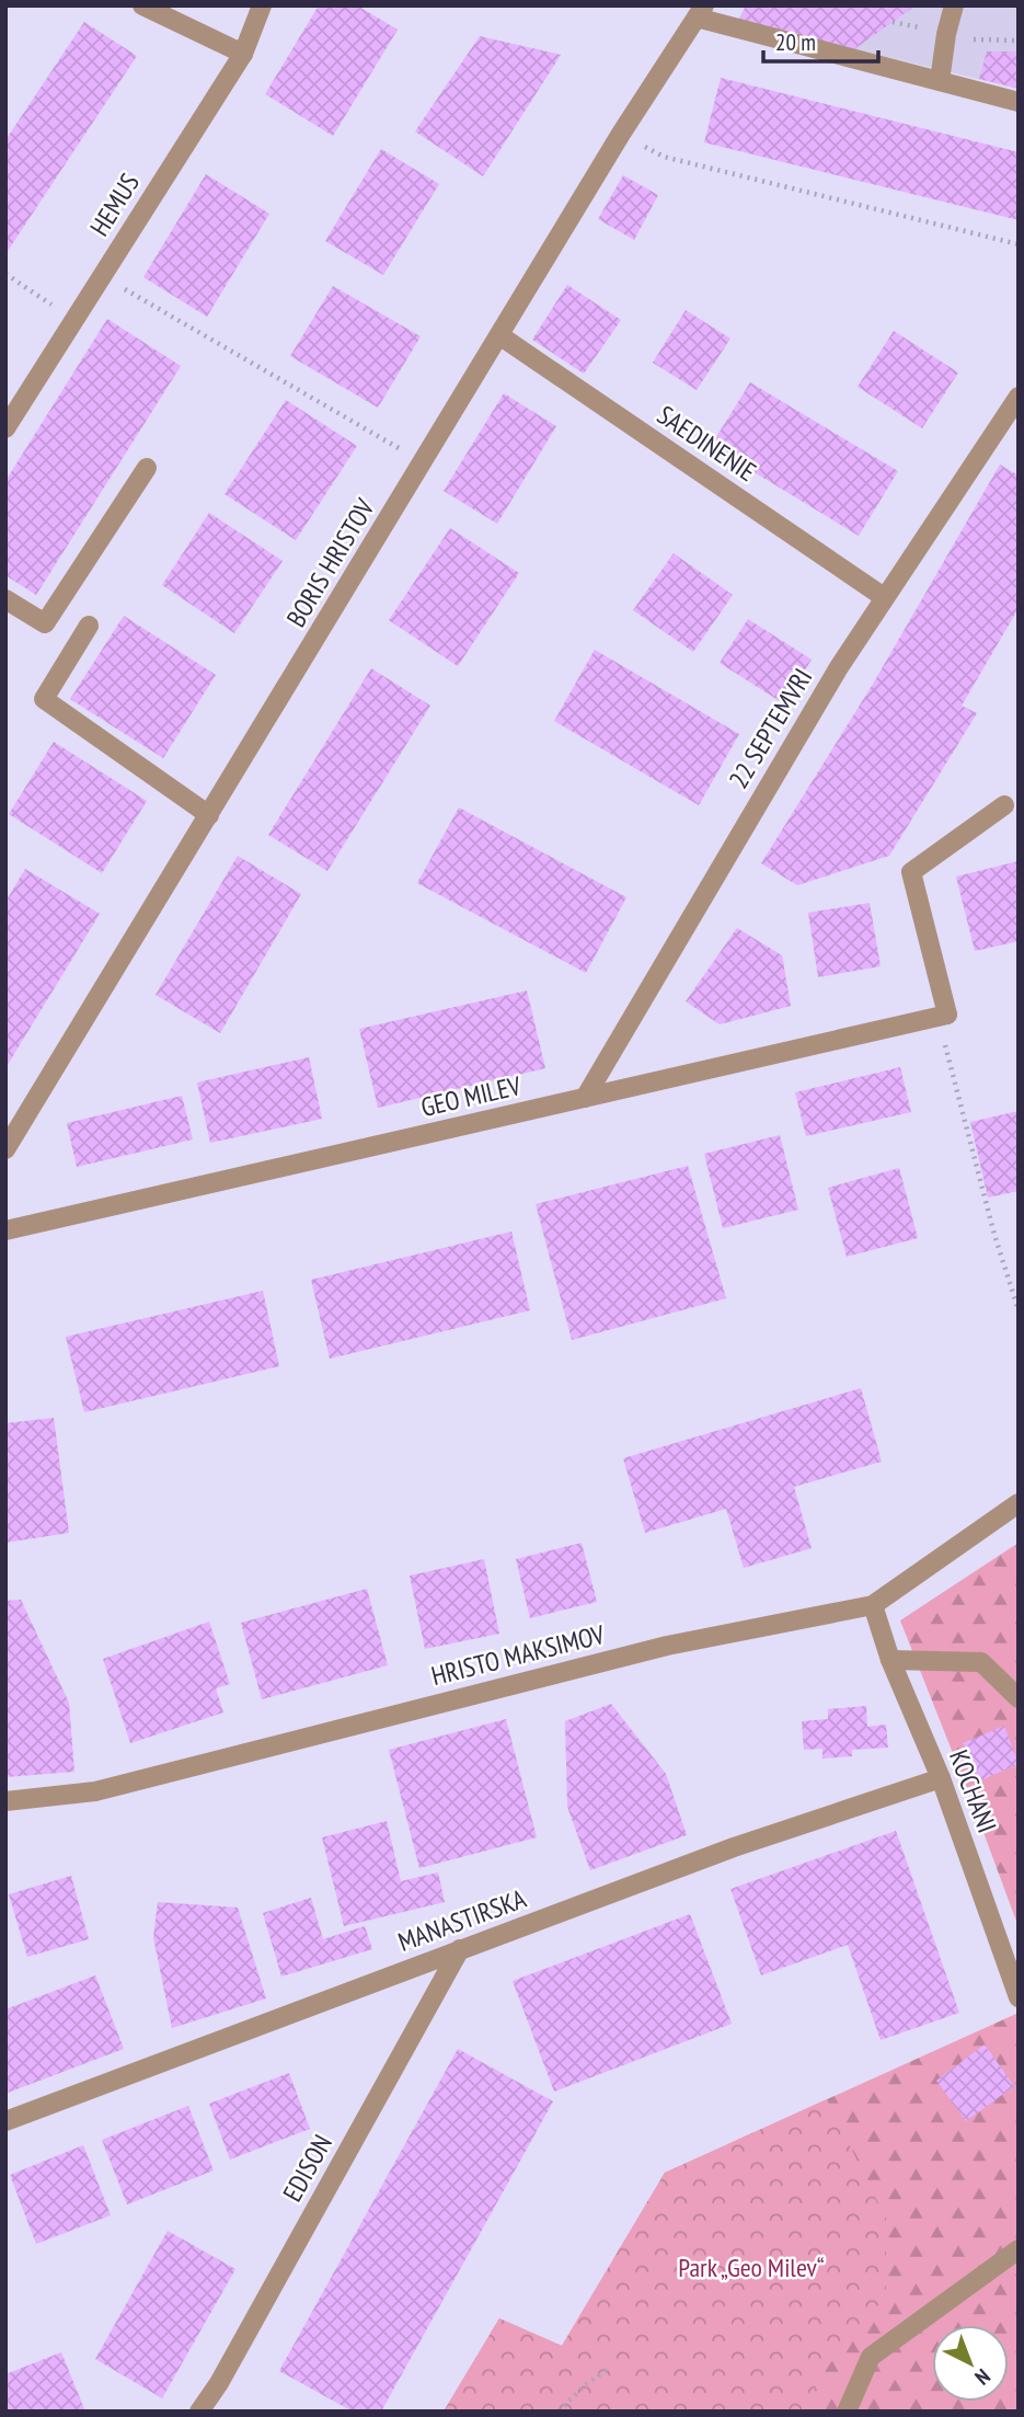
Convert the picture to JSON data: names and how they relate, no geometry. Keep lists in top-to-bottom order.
{
  "streets": {
    "street": [
      "HEMUS",
      "SAEDINENIE",
      "BORIS HRISTOV",
      "22 SEPTEMVRI",
      "GEO MILEV",
      "HRISTO MAKSIMOV",
      "KOCHANI",
      "MANASTIRSKA",
      "EDISON"
    ]
  },
  "crossings": [
    ["SAEDINENIE", "BORIS HRISTOV"],
    ["SAEDINENIE", "22 SEPTEMVRI"],
    ["22 SEPTEMVRI", "GEO MILEV"],
    ["HRISTO MAKSIMOV", "KOCHANI"],
    ["KOCHANI", "MANASTIRSKA"],
    ["MANASTIRSKA", "EDISON"]
  ],
  "parks": ["Park „Geo Milev“"],
  "scale_bar": "20 m",
  "north": "bottom right"
}
